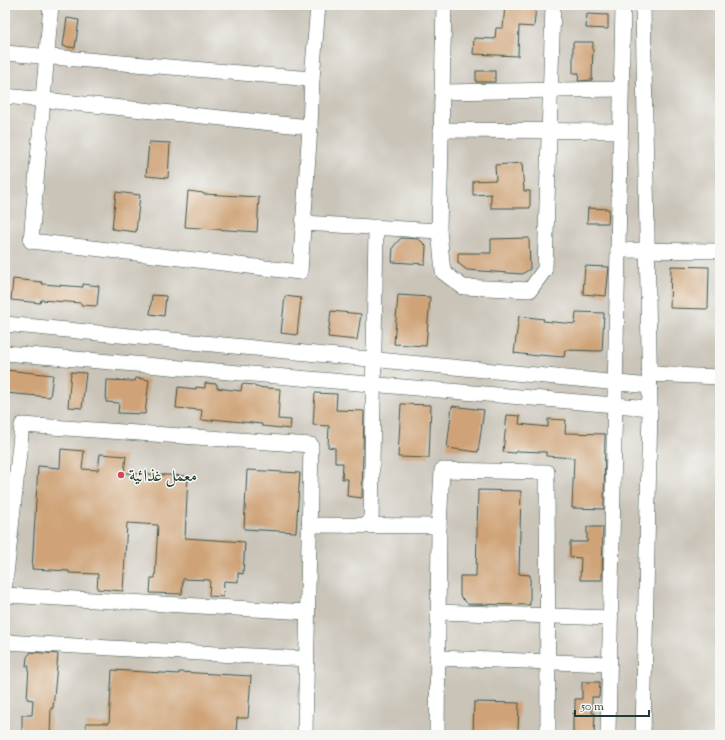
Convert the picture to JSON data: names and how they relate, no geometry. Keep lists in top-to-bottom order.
{
  "places": ["معمل غذائية"],
  "scale_bar": "50 m"
}
